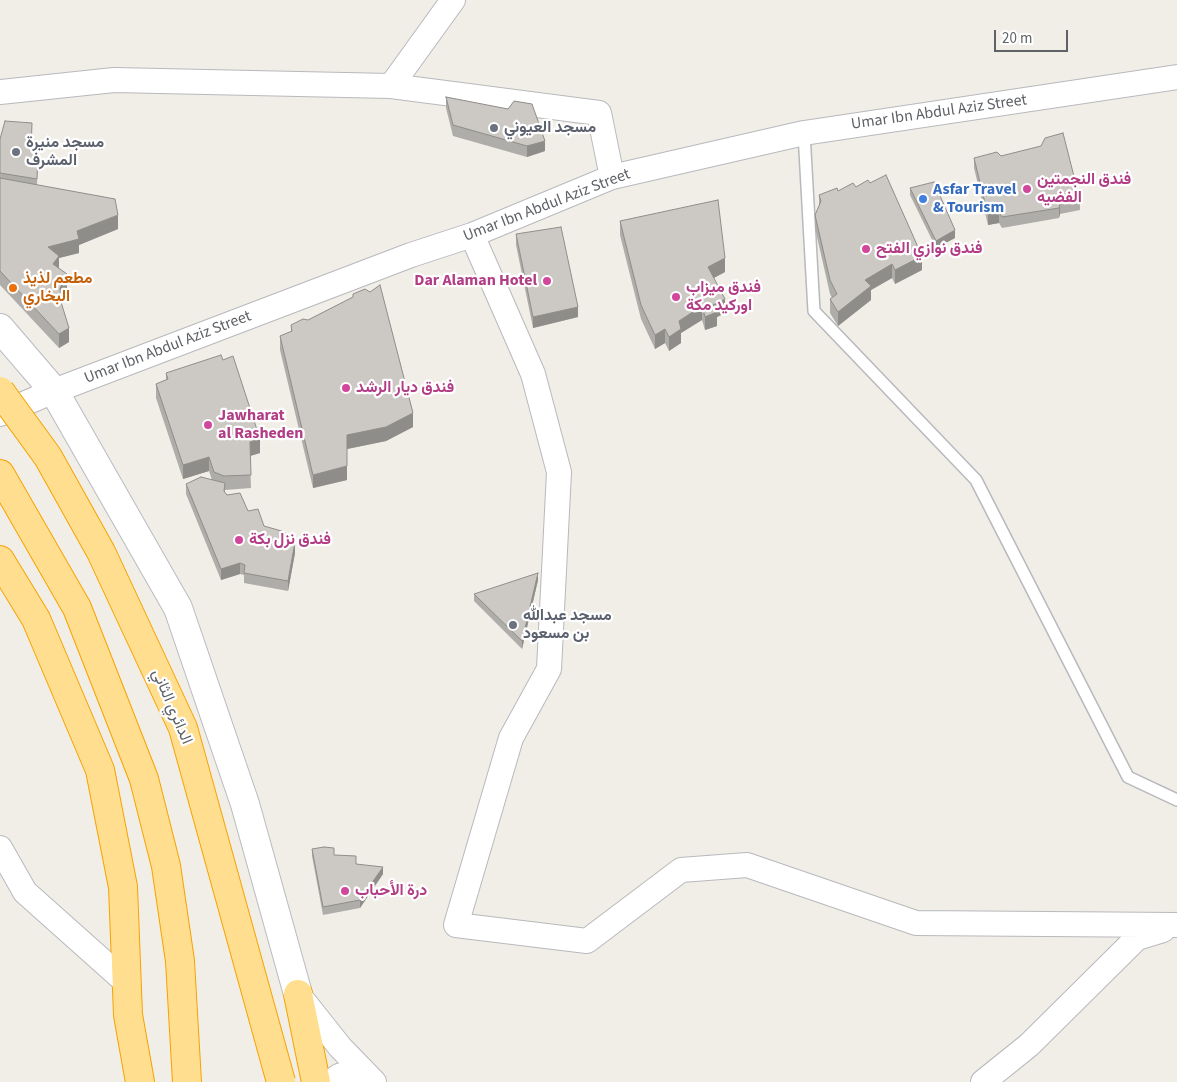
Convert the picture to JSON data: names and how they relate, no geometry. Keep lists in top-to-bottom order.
{
  "streets": {
    "highway": ["الدائري الثاني"],
    "street": ["Umar Ibn Abdul Aziz Street"]
  },
  "places": [
    "مسجد العيوني",
    "مسجد منيرة المشرف",
    "فندق النجمتين الفضيه",
    "Asfar Travel & Tourism",
    "فندق نوازي الفتح",
    "Dar Alaman Hotel",
    "مطعم لذيذ البخاري",
    "فندق ميزاب اوركيد مكة",
    "فندق ديار الرشد",
    "Jawharat al Rasheden",
    "فندق نزل بكة",
    "مسجد عبدالله بن مسعود",
    "درة الأحباب"
  ],
  "scale_bar": "20 m"
}
